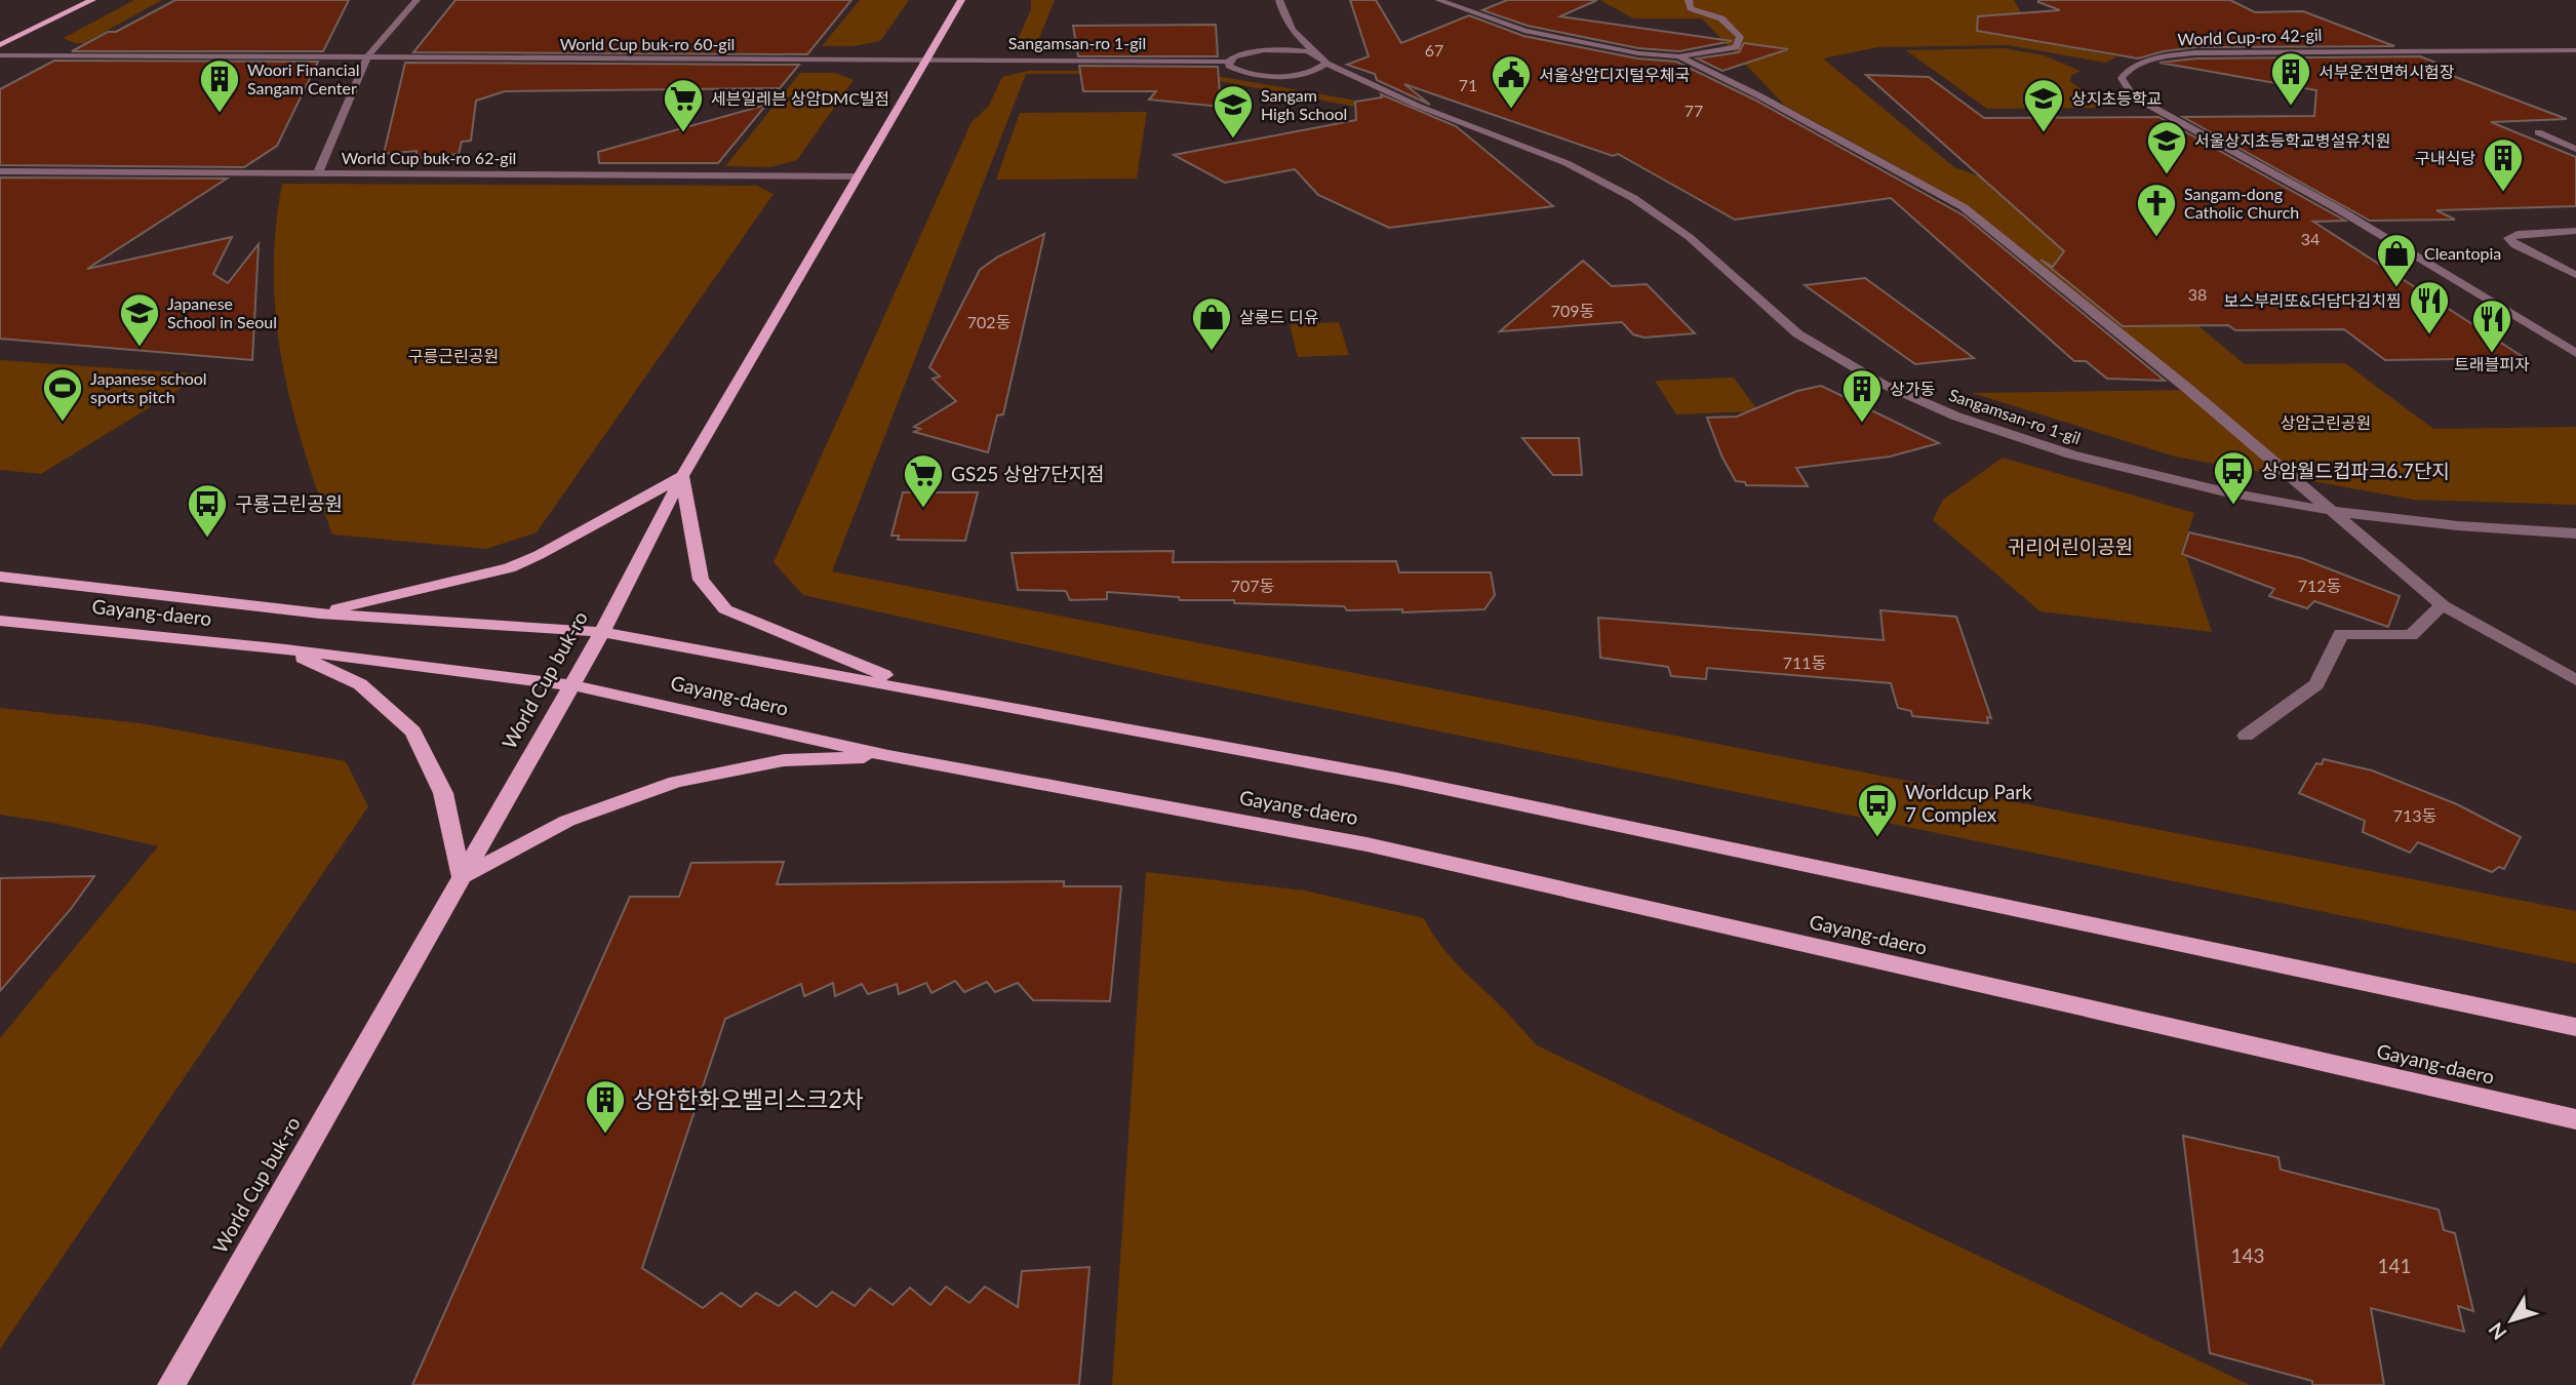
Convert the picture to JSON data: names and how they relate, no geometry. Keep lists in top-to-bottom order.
{
  "streets": {
    "main road": ["Gayang-daero", "World Cup buk-ro"],
    "street": [
      "World Cup-ro 42-gil",
      "Sangamsan-ro 1-gil",
      "World Cup buk-ro 60-gil",
      "World Cup buk-ro 62-gil"
    ]
  },
  "crossings": [
    ["Sangamsan-ro 1-gil", "World Cup buk-ro 60-gil"],
    ["Sangamsan-ro 1-gil", "World Cup buk-ro"],
    ["World Cup buk-ro 60-gil", "World Cup buk-ro"],
    ["World Cup buk-ro 62-gil", "World Cup buk-ro"],
    ["Gayang-daero", "World Cup buk-ro"]
  ],
  "parks": ["구릉근린공원", "상암근린공원", "귀리어린이공원"],
  "places": {
    "building": [
      "서부운전면허시험장",
      "Woori Financial Sangam Center",
      "구내식당",
      "상가동",
      "상암한화오벨리스크2차"
    ],
    "public building": ["서울상암디지털우체국"],
    "supermarket": ["세븐일레븐 상암DMC빌점", "GS25 상암7단지점"],
    "school or university": [
      "상지초등학교",
      "Sangam High School",
      "서울상지초등학교병설유치원",
      "Japanese School in Seoul"
    ],
    "church": ["Sangam-dong Catholic Church"],
    "shop": ["Cleantopia", "살롱드 디유"],
    "restaurant": ["보스부리또&더담다김치찜", "트래블피자"],
    "sports": ["Japanese school sports pitch"],
    "bus stop": ["상암월드컵파크6.7단지", "구룡근린공원", "Worldcup Park 7 Complex"]
  },
  "house_numbers": [
    "67",
    "71",
    "77",
    "34",
    "38",
    "709동",
    "702동",
    "707동",
    "712동",
    "711동",
    "713동",
    "143",
    "141"
  ],
  "north": "bottom left"
}
